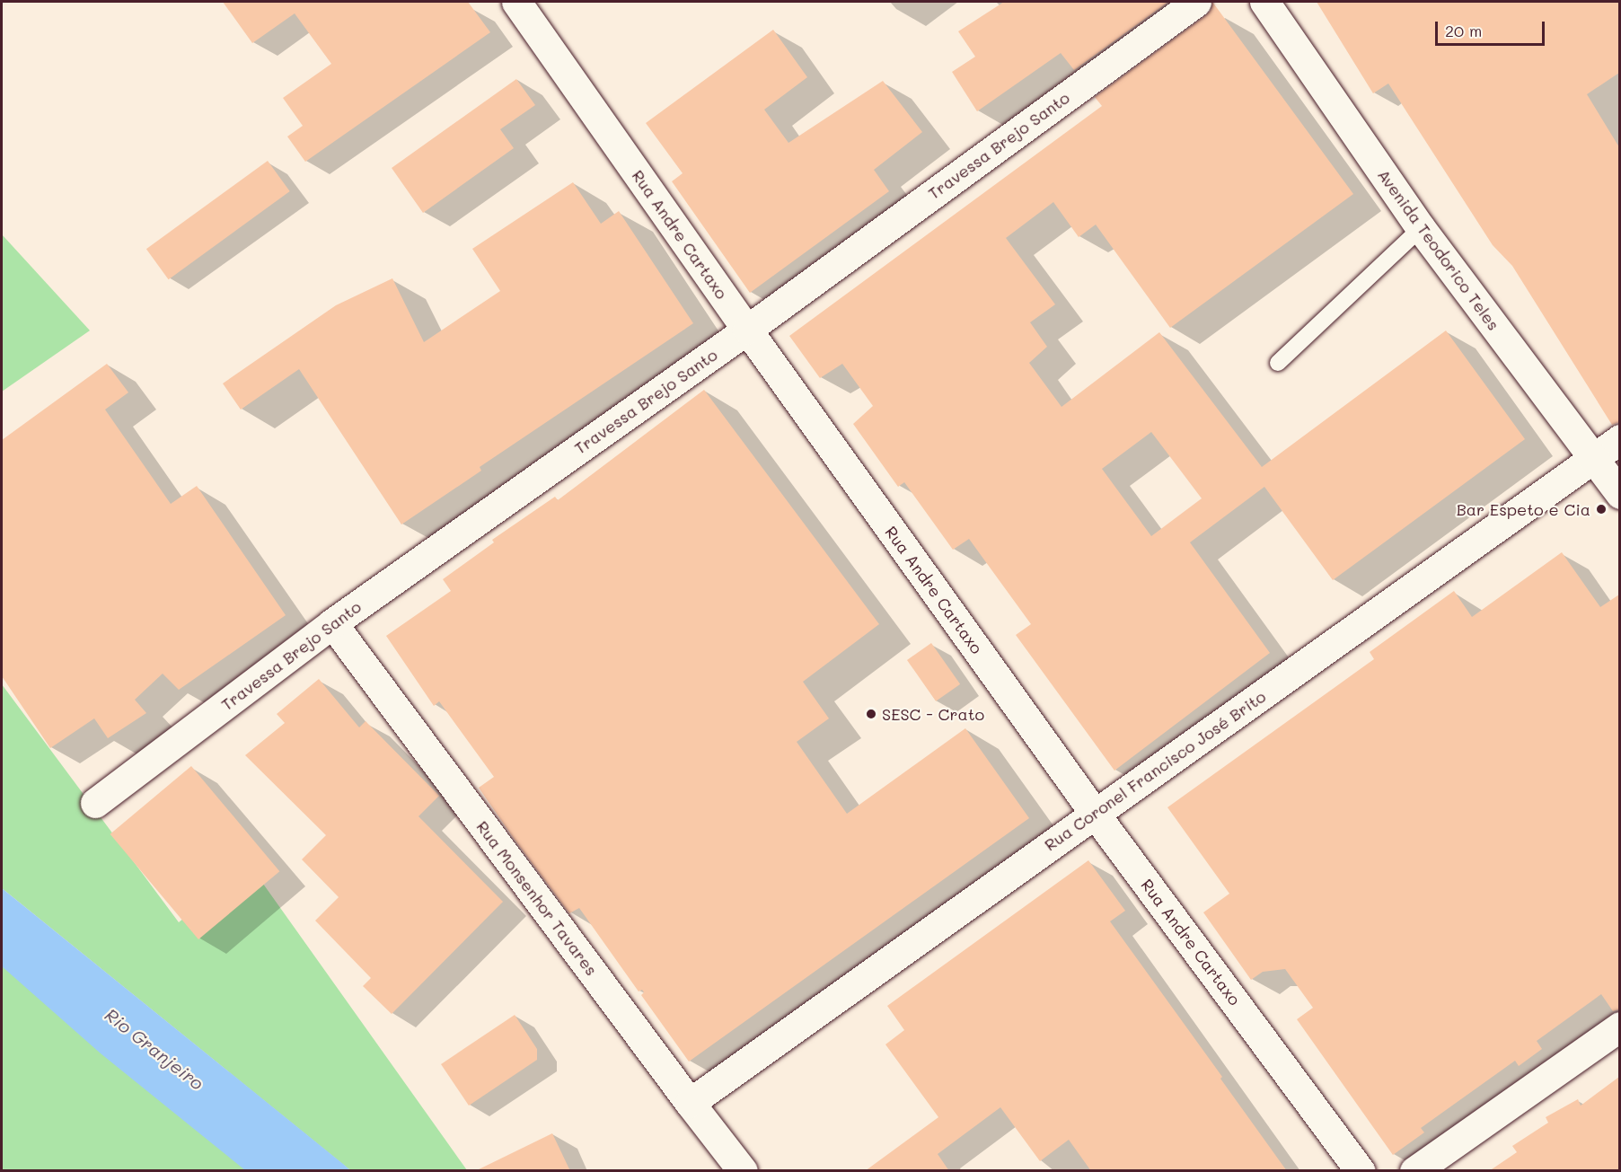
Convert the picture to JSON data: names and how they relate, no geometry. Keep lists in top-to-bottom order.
{
  "streets": {
    "street": [
      "Travessa Brejo Santo",
      "Rua Andre Cartaxo",
      "Avenida Teodorico Teles",
      "Rua Coronel Francisco José Brito",
      "Rua Monsenhor Tavares"
    ]
  },
  "crossings": [
    ["Travessa Brejo Santo", "Rua Andre Cartaxo"],
    ["Travessa Brejo Santo", "Rua Monsenhor Tavares"],
    ["Rua Andre Cartaxo", "Rua Coronel Francisco José Brito"],
    ["Avenida Teodorico Teles", "Rua Coronel Francisco José Brito"],
    ["Rua Coronel Francisco José Brito", "Rua Monsenhor Tavares"]
  ],
  "water": ["Rio Granjeiro"],
  "places": ["Bar Espeto e Cia", "SESC - Crato"],
  "scale_bar": "20 m"
}
